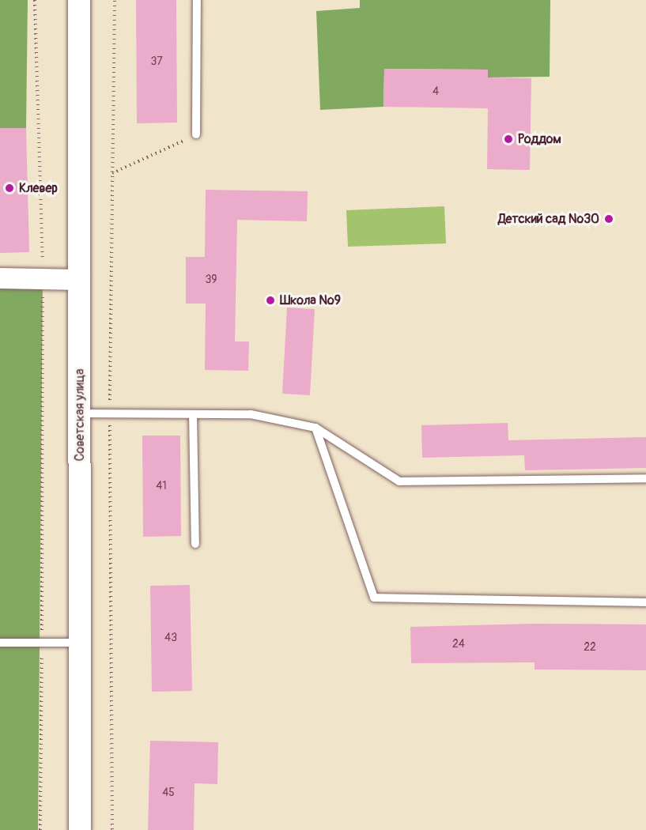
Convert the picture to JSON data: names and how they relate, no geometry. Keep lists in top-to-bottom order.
{
  "streets": {
    "main road": ["Советская улица"]
  },
  "places": [
    "Роддом",
    "Клевер",
    "Детский сад №30",
    "Школа №9"
  ],
  "house_numbers": [
    "37",
    "4",
    "39",
    "41",
    "43",
    "24",
    "22",
    "45"
  ]
}
